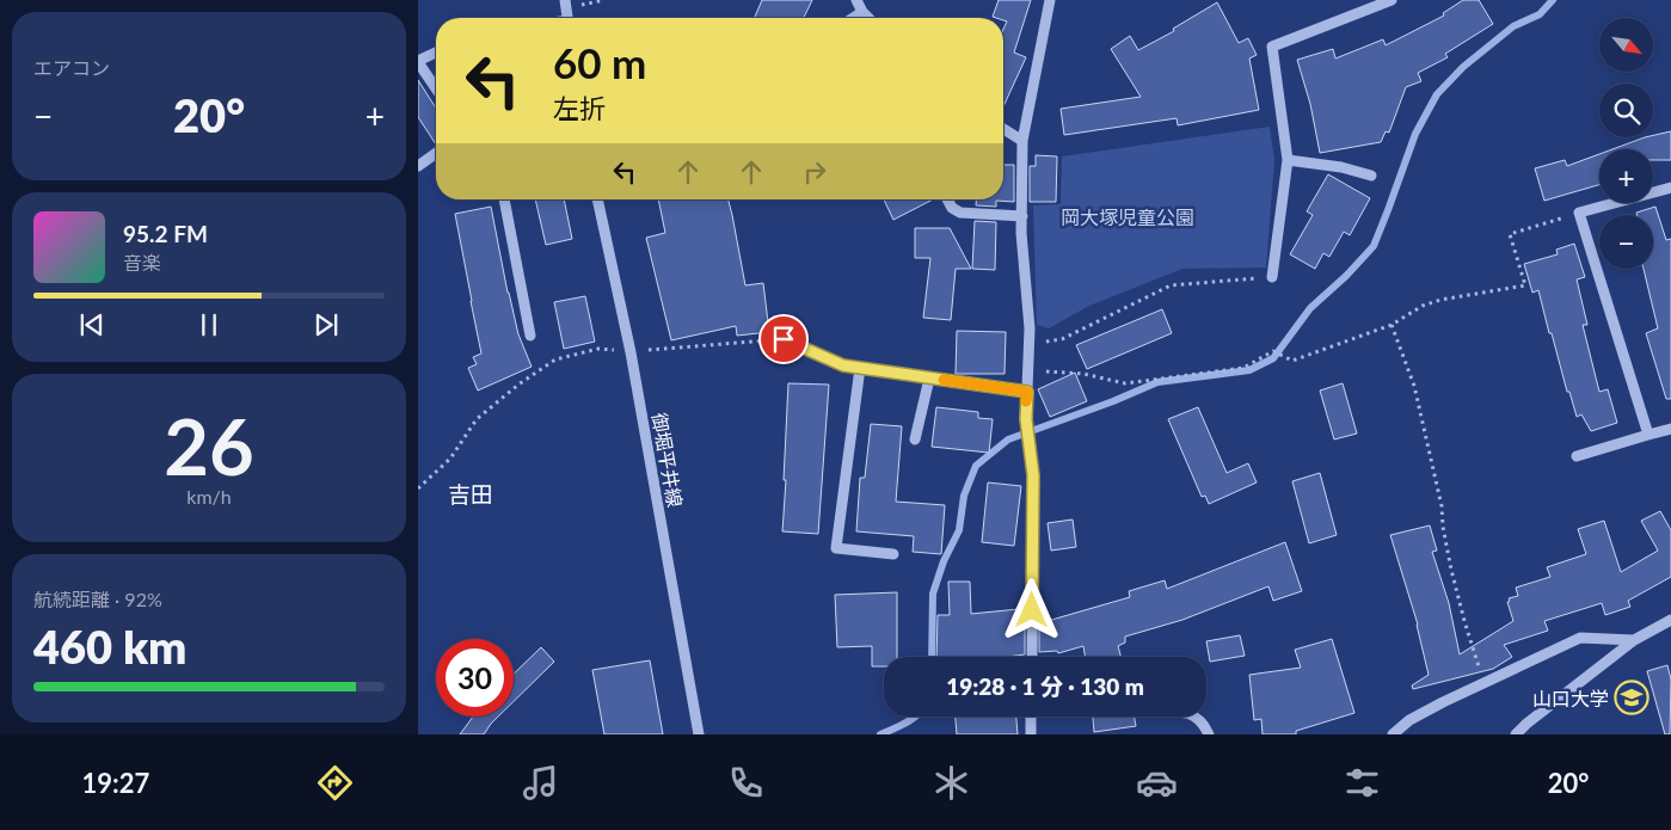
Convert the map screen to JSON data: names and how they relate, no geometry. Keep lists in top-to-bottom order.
{
  "streets": {
    "street": ["御堀平井線"]
  },
  "districts": ["吉田"],
  "parks": ["岡大塚児童公園"],
  "places": {
    "school or university": ["山口大学"]
  },
  "north": "bottom right",
  "page": {
    "tile": [
      "エアコン",
      ["26", "km/h"],
      ["航続距離 · 92%", "460 km"]
    ],
    "map_buttons": ["+", "−"],
    "turn": ["60 m", "左折"],
    "heat": ["−", "20°", "+"],
    "song": ["95.2 FM", "音楽"],
    "limit": "30",
    "trip": "19:28 · 1 分 · 130 m",
    "tabs": ["19:27", "20°"]
  }
}
